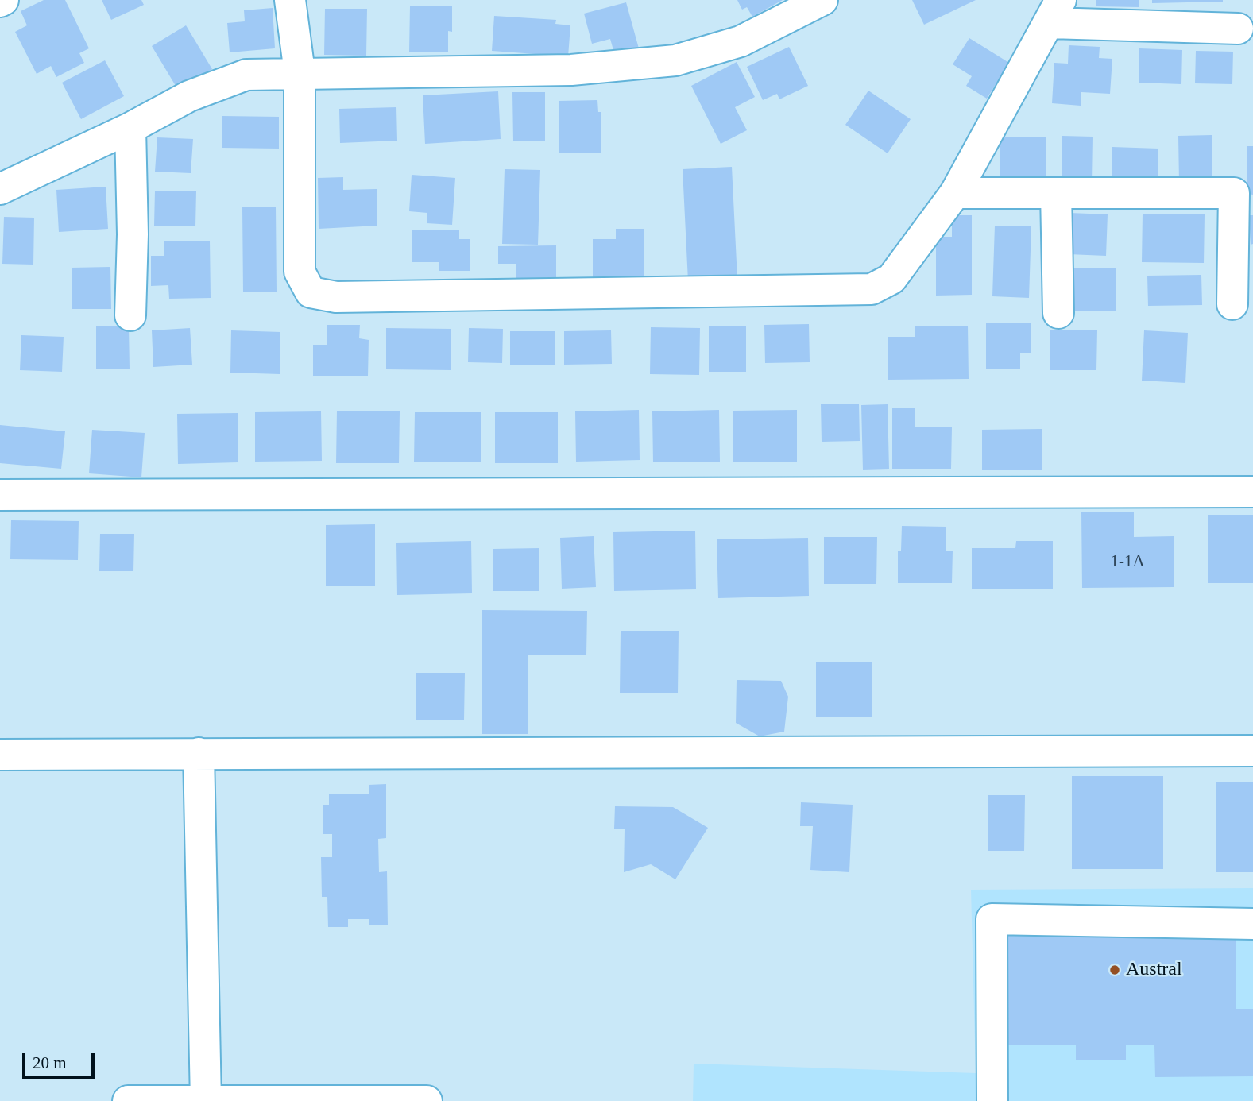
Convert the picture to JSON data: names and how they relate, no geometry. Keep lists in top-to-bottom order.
{
  "places": ["Austral"],
  "house_numbers": ["1-1A"],
  "scale_bar": "20 m"
}
